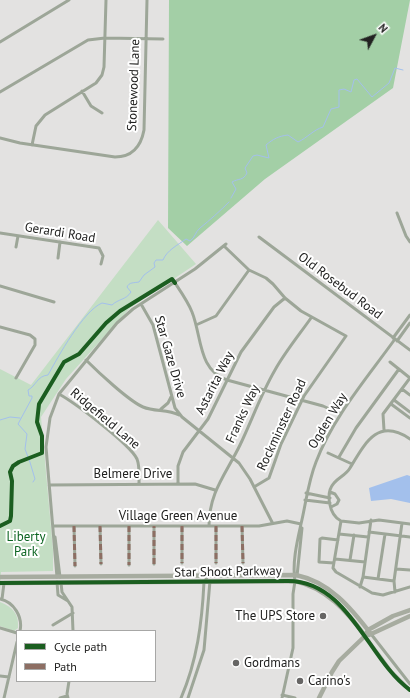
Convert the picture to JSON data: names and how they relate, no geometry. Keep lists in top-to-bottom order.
{
  "streets": {
    "street": [
      "Stonewood Lane",
      "Gerardi Road",
      "Old Rosebud Road",
      "Star Gaze Drive",
      "Astarita Way",
      "Franks Way",
      "Ridgefield Lane",
      "Ogden Way",
      "Rockminster Road",
      "Belmere Drive",
      "Village Green Avenue",
      "Star Shoot Parkway"
    ]
  },
  "crossings": [
    ["Old Rosebud Road", "Ogden Way"],
    ["Star Gaze Drive", "Astarita Way"],
    ["Star Gaze Drive", "Franks Way"],
    ["Star Gaze Drive", "Rockminster Road"],
    ["Star Gaze Drive", "Village Green Avenue"],
    ["Astarita Way", "Rockminster Road"],
    ["Astarita Way", "Belmere Drive"],
    ["Franks Way", "Rockminster Road"],
    ["Franks Way", "Belmere Drive"],
    ["Franks Way", "Village Green Avenue"],
    ["Ridgefield Lane", "Belmere Drive"],
    ["Ogden Way", "Village Green Avenue"],
    ["Ogden Way", "Star Shoot Parkway"]
  ],
  "parks": ["Liberty Park"],
  "places": ["The UPS Store", "Gordmans", "Carino's"],
  "legend": ["Cycle path", "Path"],
  "north": "top right"
}
